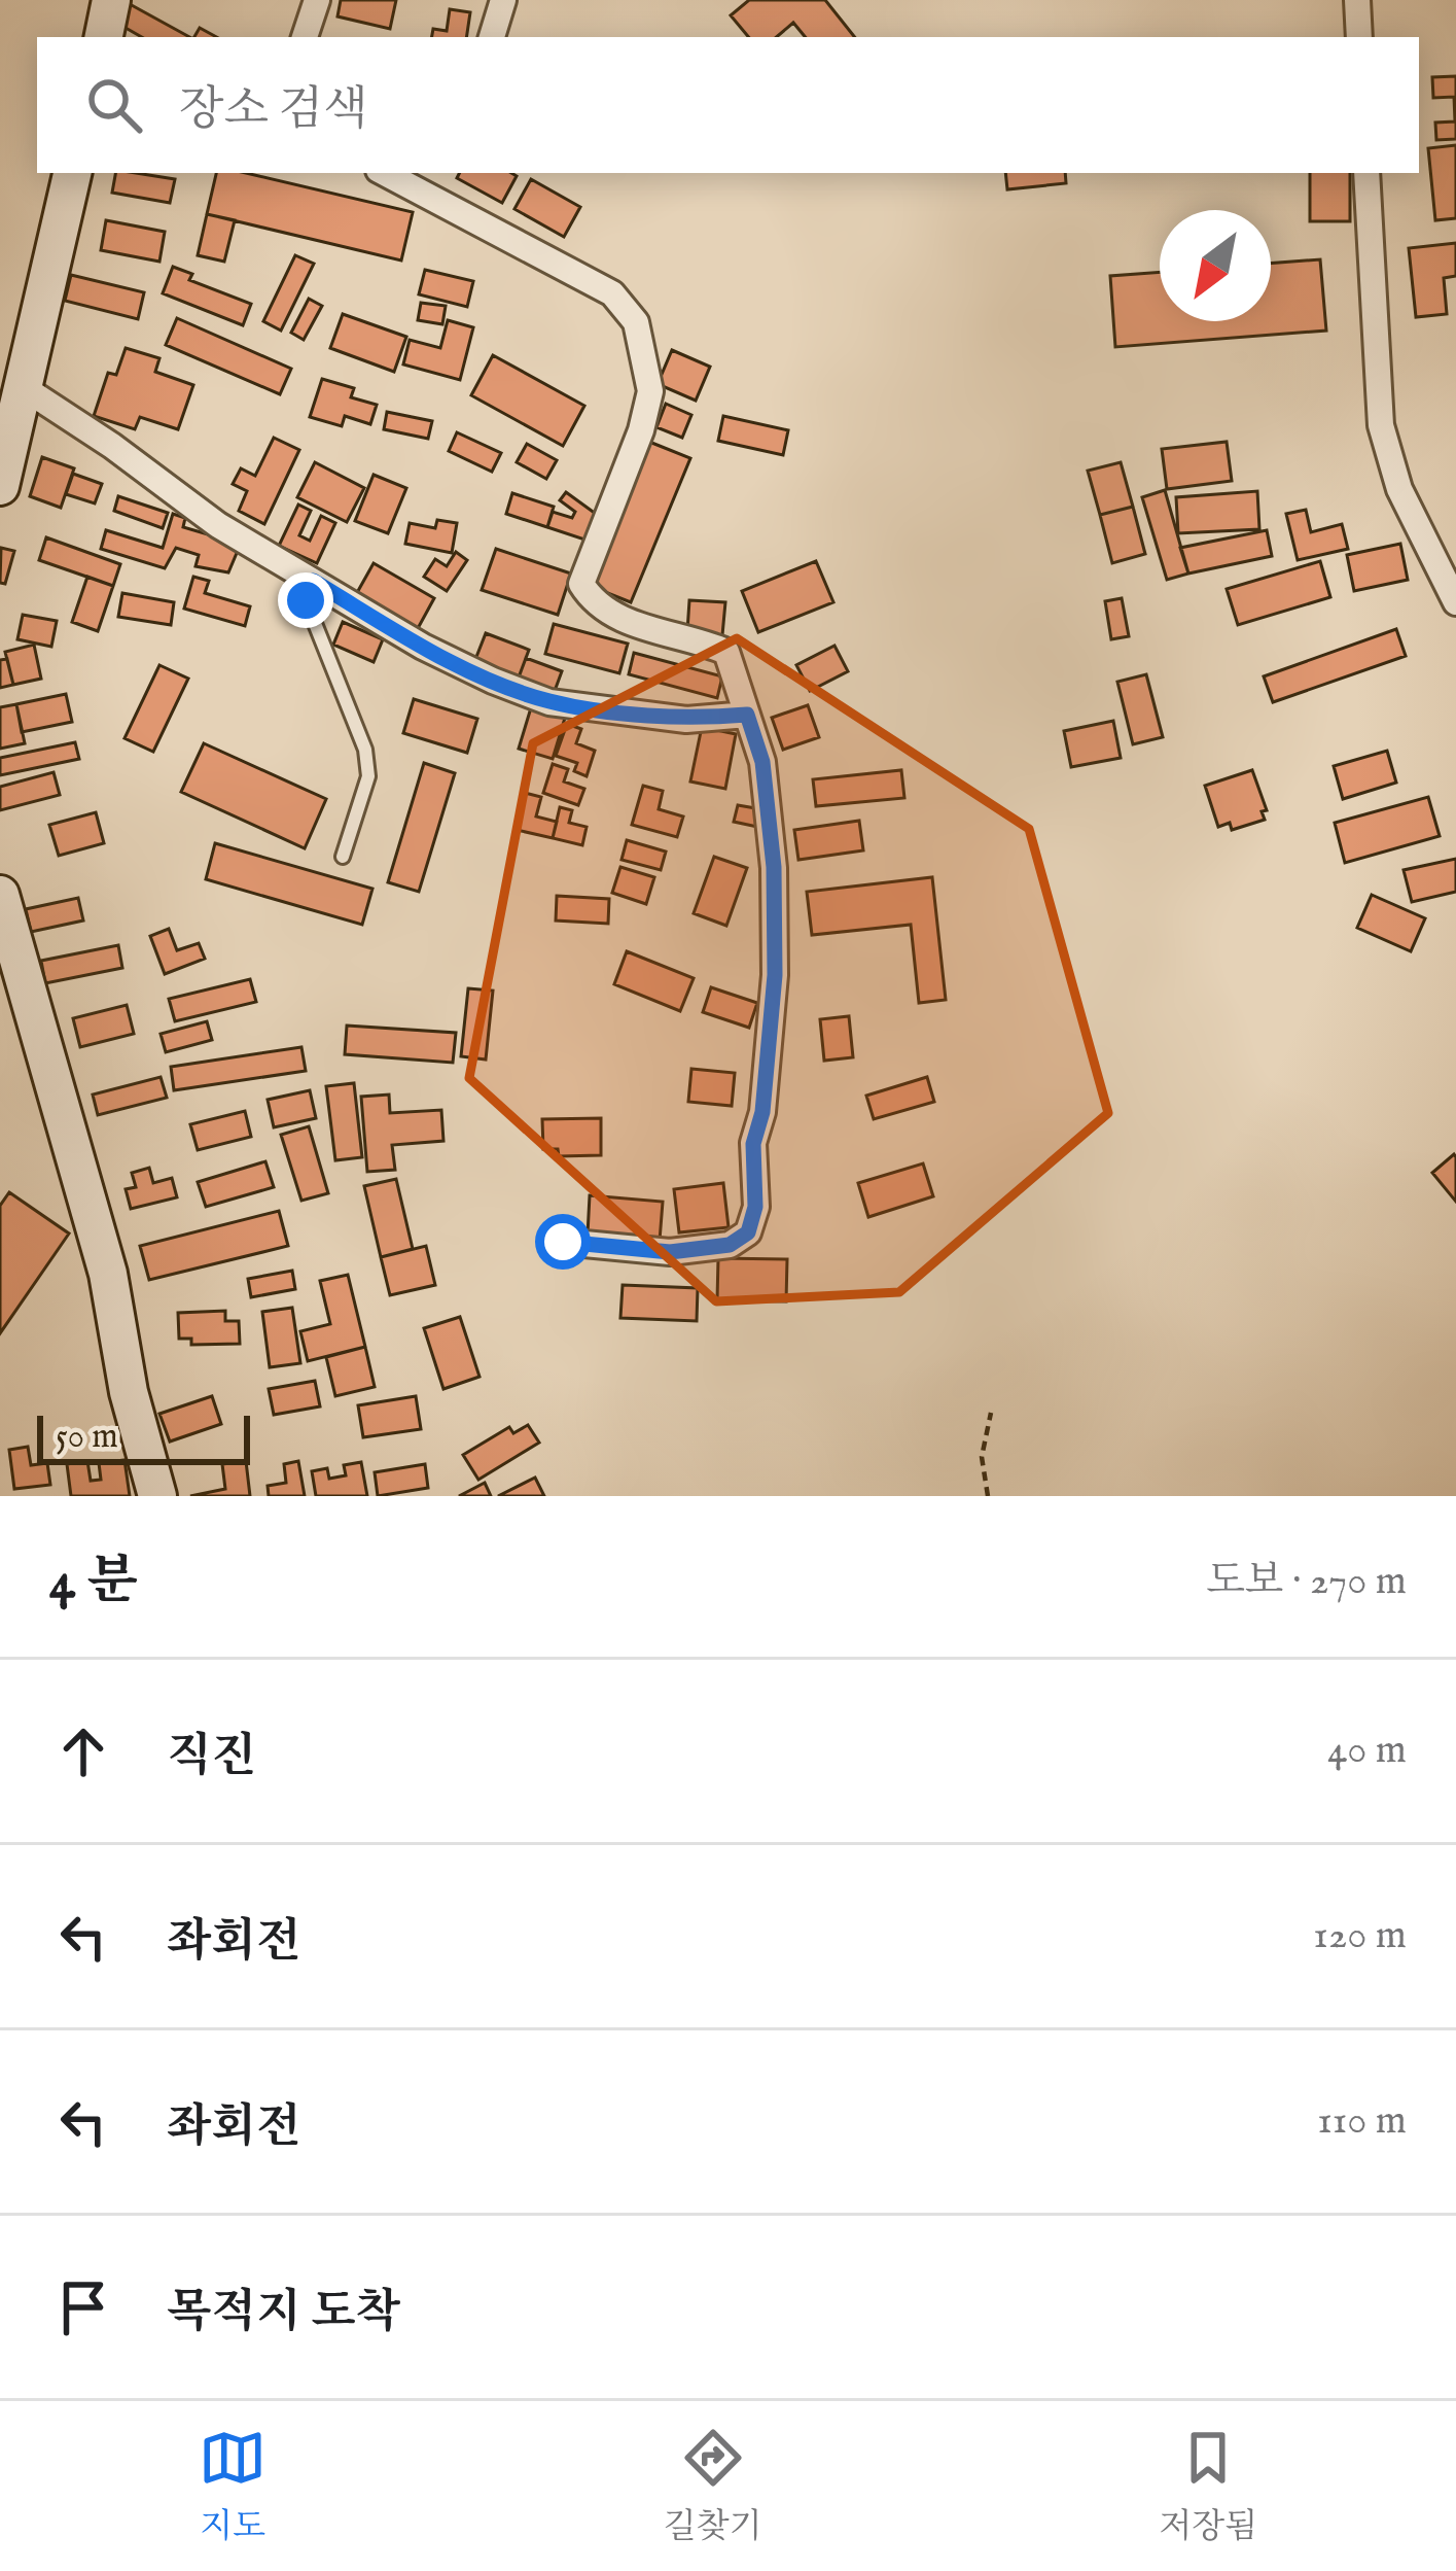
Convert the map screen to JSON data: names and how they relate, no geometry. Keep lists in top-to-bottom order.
{
  "scale_bar": "50 m",
  "north": "bottom left",
  "page": {
    "search": "장소 검색",
    "scale": "50 m",
    "heading": ["4 분", "도보 · 270 m"],
    "list": [
      ["직진", "40 m"],
      ["좌회전", "120 m"],
      ["좌회전", "110 m"],
      "목적지 도착"
    ],
    "nav": ["지도", "길찾기", "저장됨"]
  }
}
